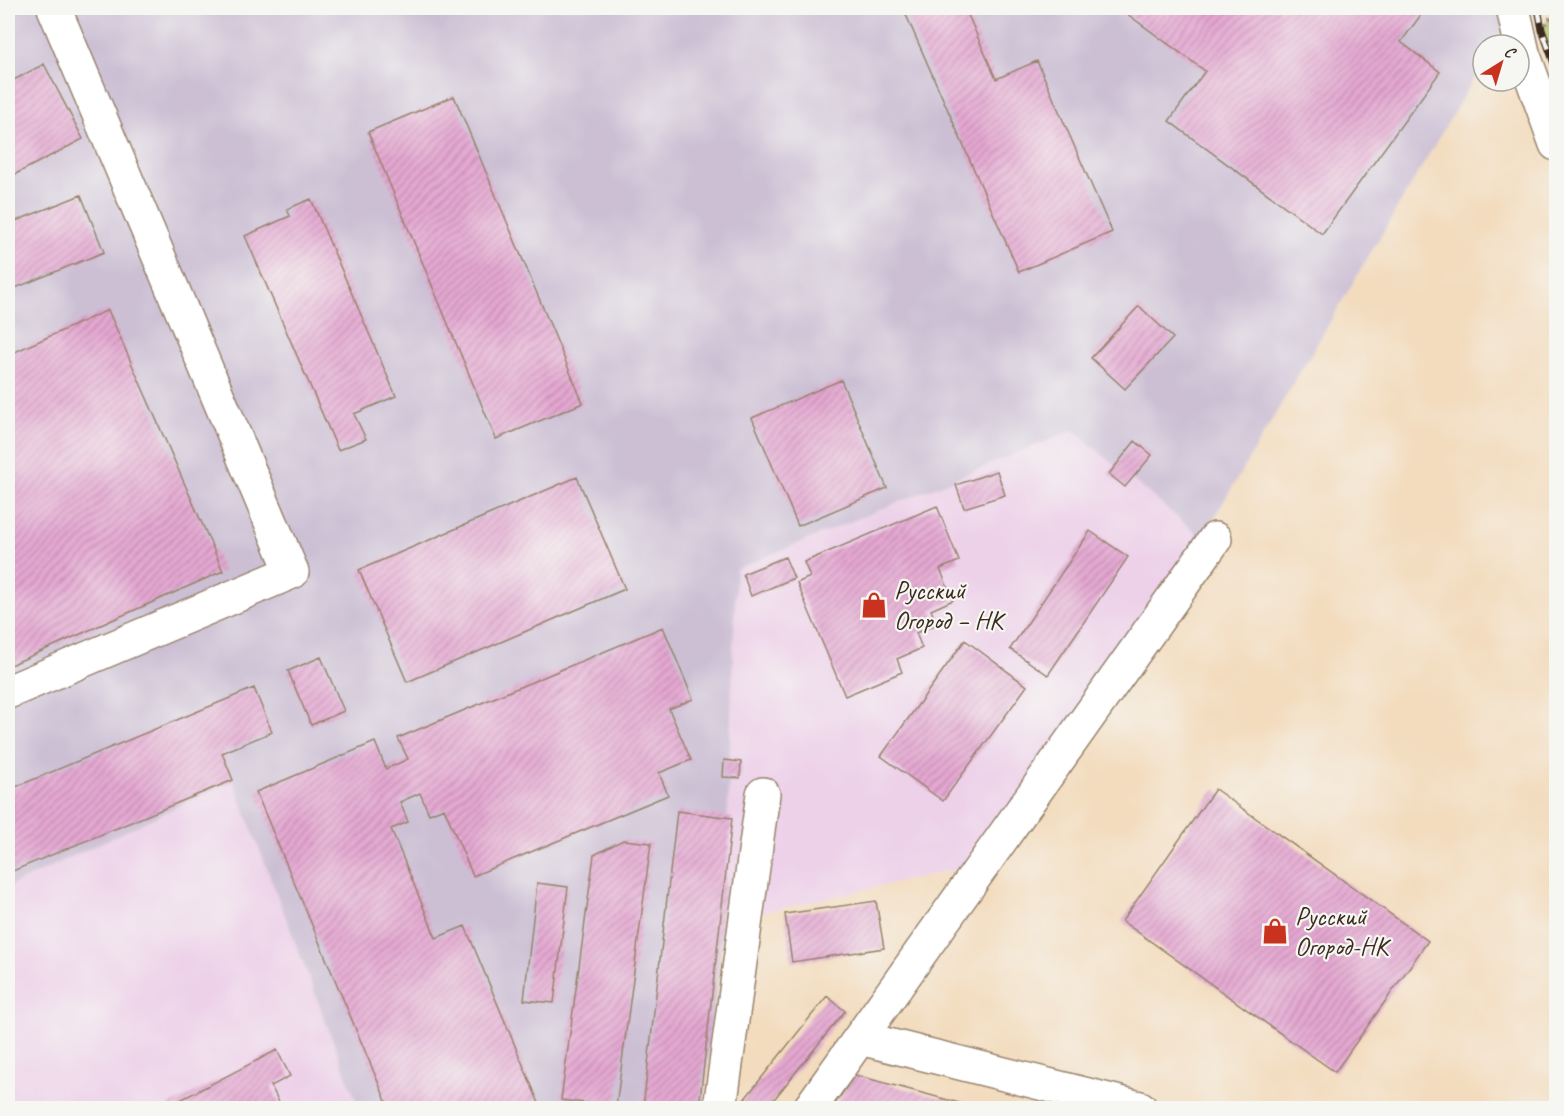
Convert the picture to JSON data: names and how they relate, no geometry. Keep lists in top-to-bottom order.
{
  "places": {
    "shop": ["Русский Огород – НК", "Русский Огород-НК"]
  },
  "north": "top right"
}
